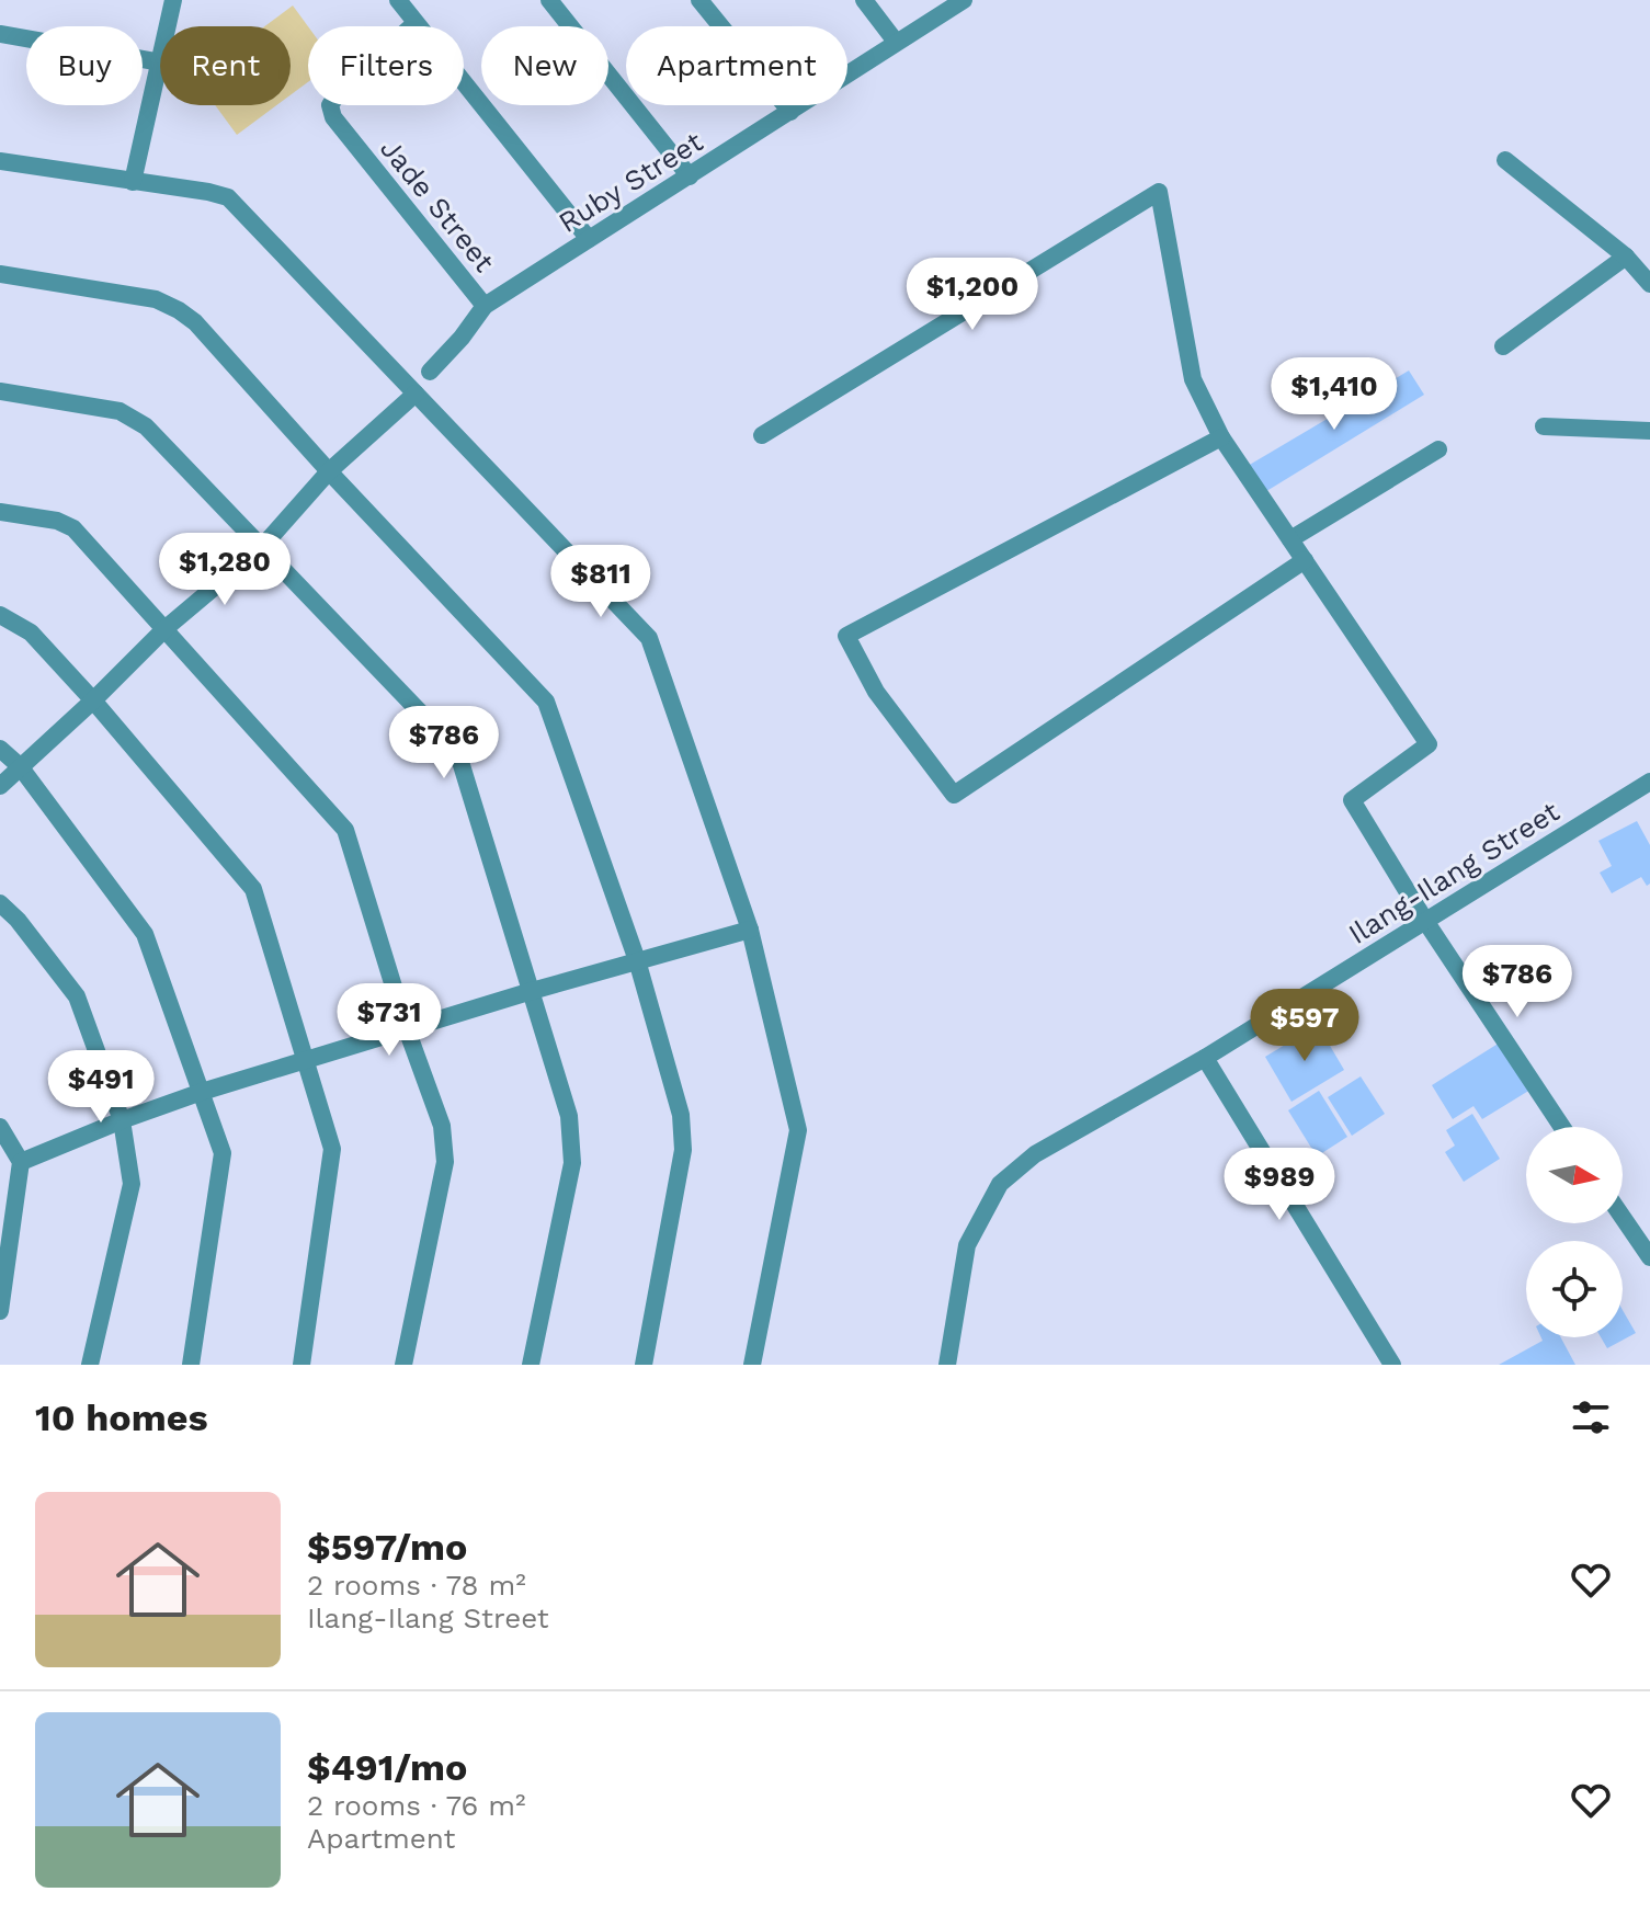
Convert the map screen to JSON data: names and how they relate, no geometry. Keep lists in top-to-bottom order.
{
  "streets": {
    "street": ["Ruby Street", "Jade Street", "Ilang-Ilang Street"]
  },
  "crossings": [
    ["Ruby Street", "Jade Street"]
  ],
  "north": "right",
  "page": {
    "chip": [
      "Buy",
      "Rent",
      "Filters",
      "New",
      "Apartment"
    ],
    "price": [
      "$1,200",
      "$1,410",
      "$1,280",
      "$811",
      "$786",
      "$786",
      "$731",
      "$597",
      "$491",
      "$989"
    ],
    "heading": "10 homes",
    "list": [
      {
        "name": "$597/mo",
        "note": "2 rooms · 78 m² · Ilang-Ilang Street"
      },
      {
        "name": "$491/mo",
        "note": "2 rooms · 76 m² · Apartment"
      }
    ]
  }
}
